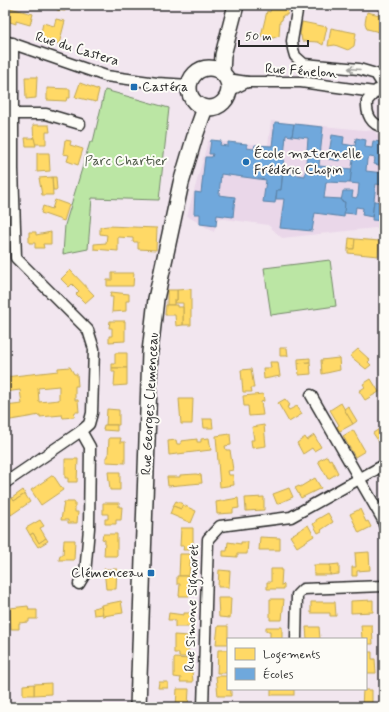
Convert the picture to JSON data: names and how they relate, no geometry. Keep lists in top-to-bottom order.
{
  "streets": {
    "street": [
      "Rue du Castera",
      "Rue Fénelon",
      "Rue Georges Clemenceau",
      "Rue Simone Signoret"
    ]
  },
  "crossings": [
    ["Rue du Castera", "Rue Fénelon"],
    ["Rue du Castera", "Rue Georges Clemenceau"],
    ["Rue Fénelon", "Rue Georges Clemenceau"]
  ],
  "parks": ["Parc Chartier"],
  "places": {
    "transit": ["Castéra", "Clémenceau"],
    "other": ["École maternelle Frédéric Chopin"]
  },
  "legend": ["Logements", "Écoles"],
  "scale_bar": "50 m"
}
